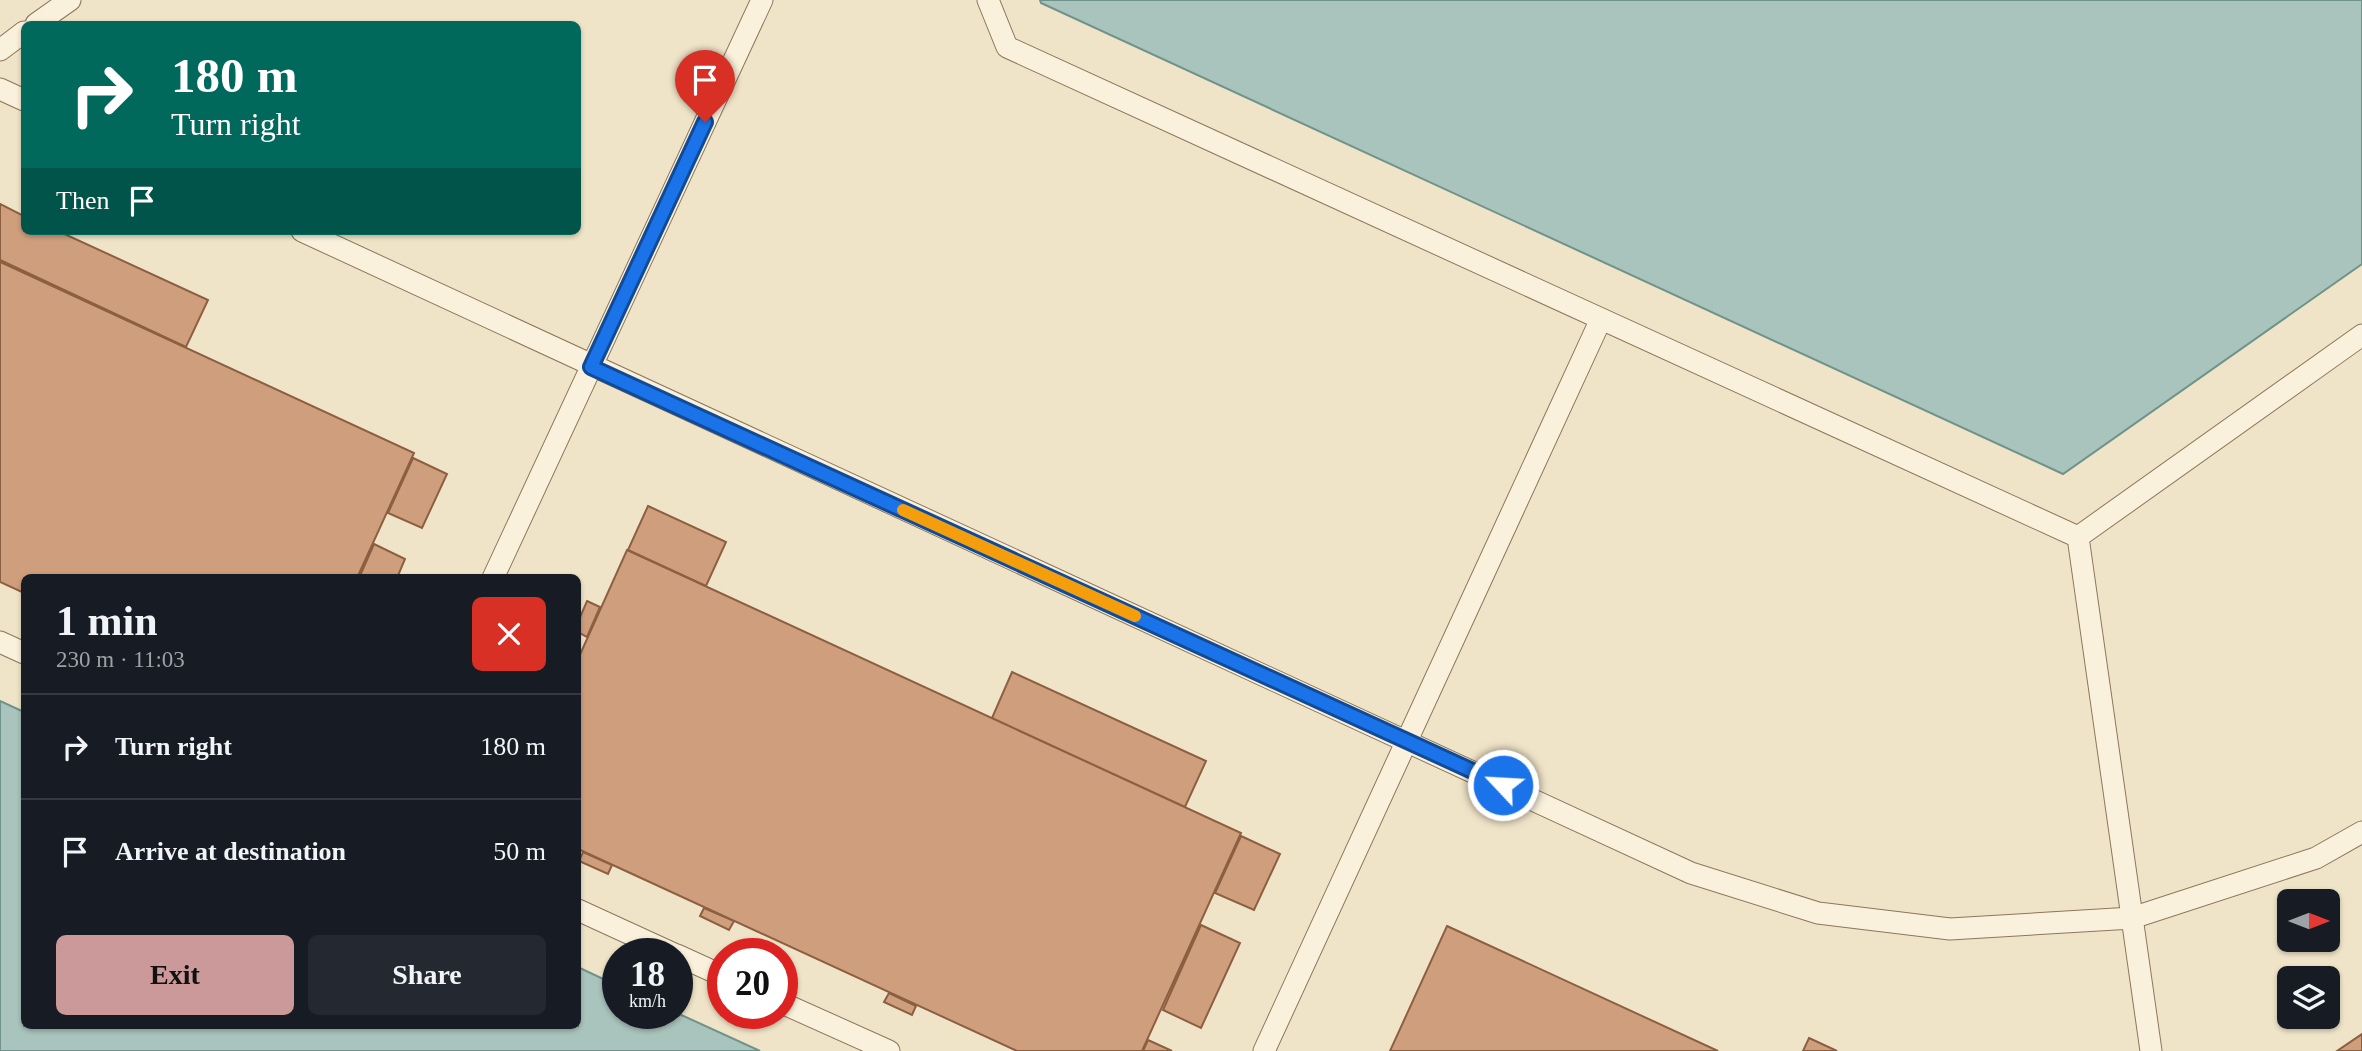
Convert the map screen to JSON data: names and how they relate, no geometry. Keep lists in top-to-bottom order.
{
  "north": "right",
  "page": {
    "turn": ["180 m", "Turn right"],
    "then": "Then",
    "heading": ["1 min", "230 m · 11:03"],
    "list": [
      {
        "name": "Turn right",
        "value": "180 m"
      },
      {
        "name": "Arrive at destination",
        "value": "50 m"
      }
    ],
    "buttons": ["Exit", "Share"],
    "speed": "18 km/h",
    "limit": "20"
  }
}
